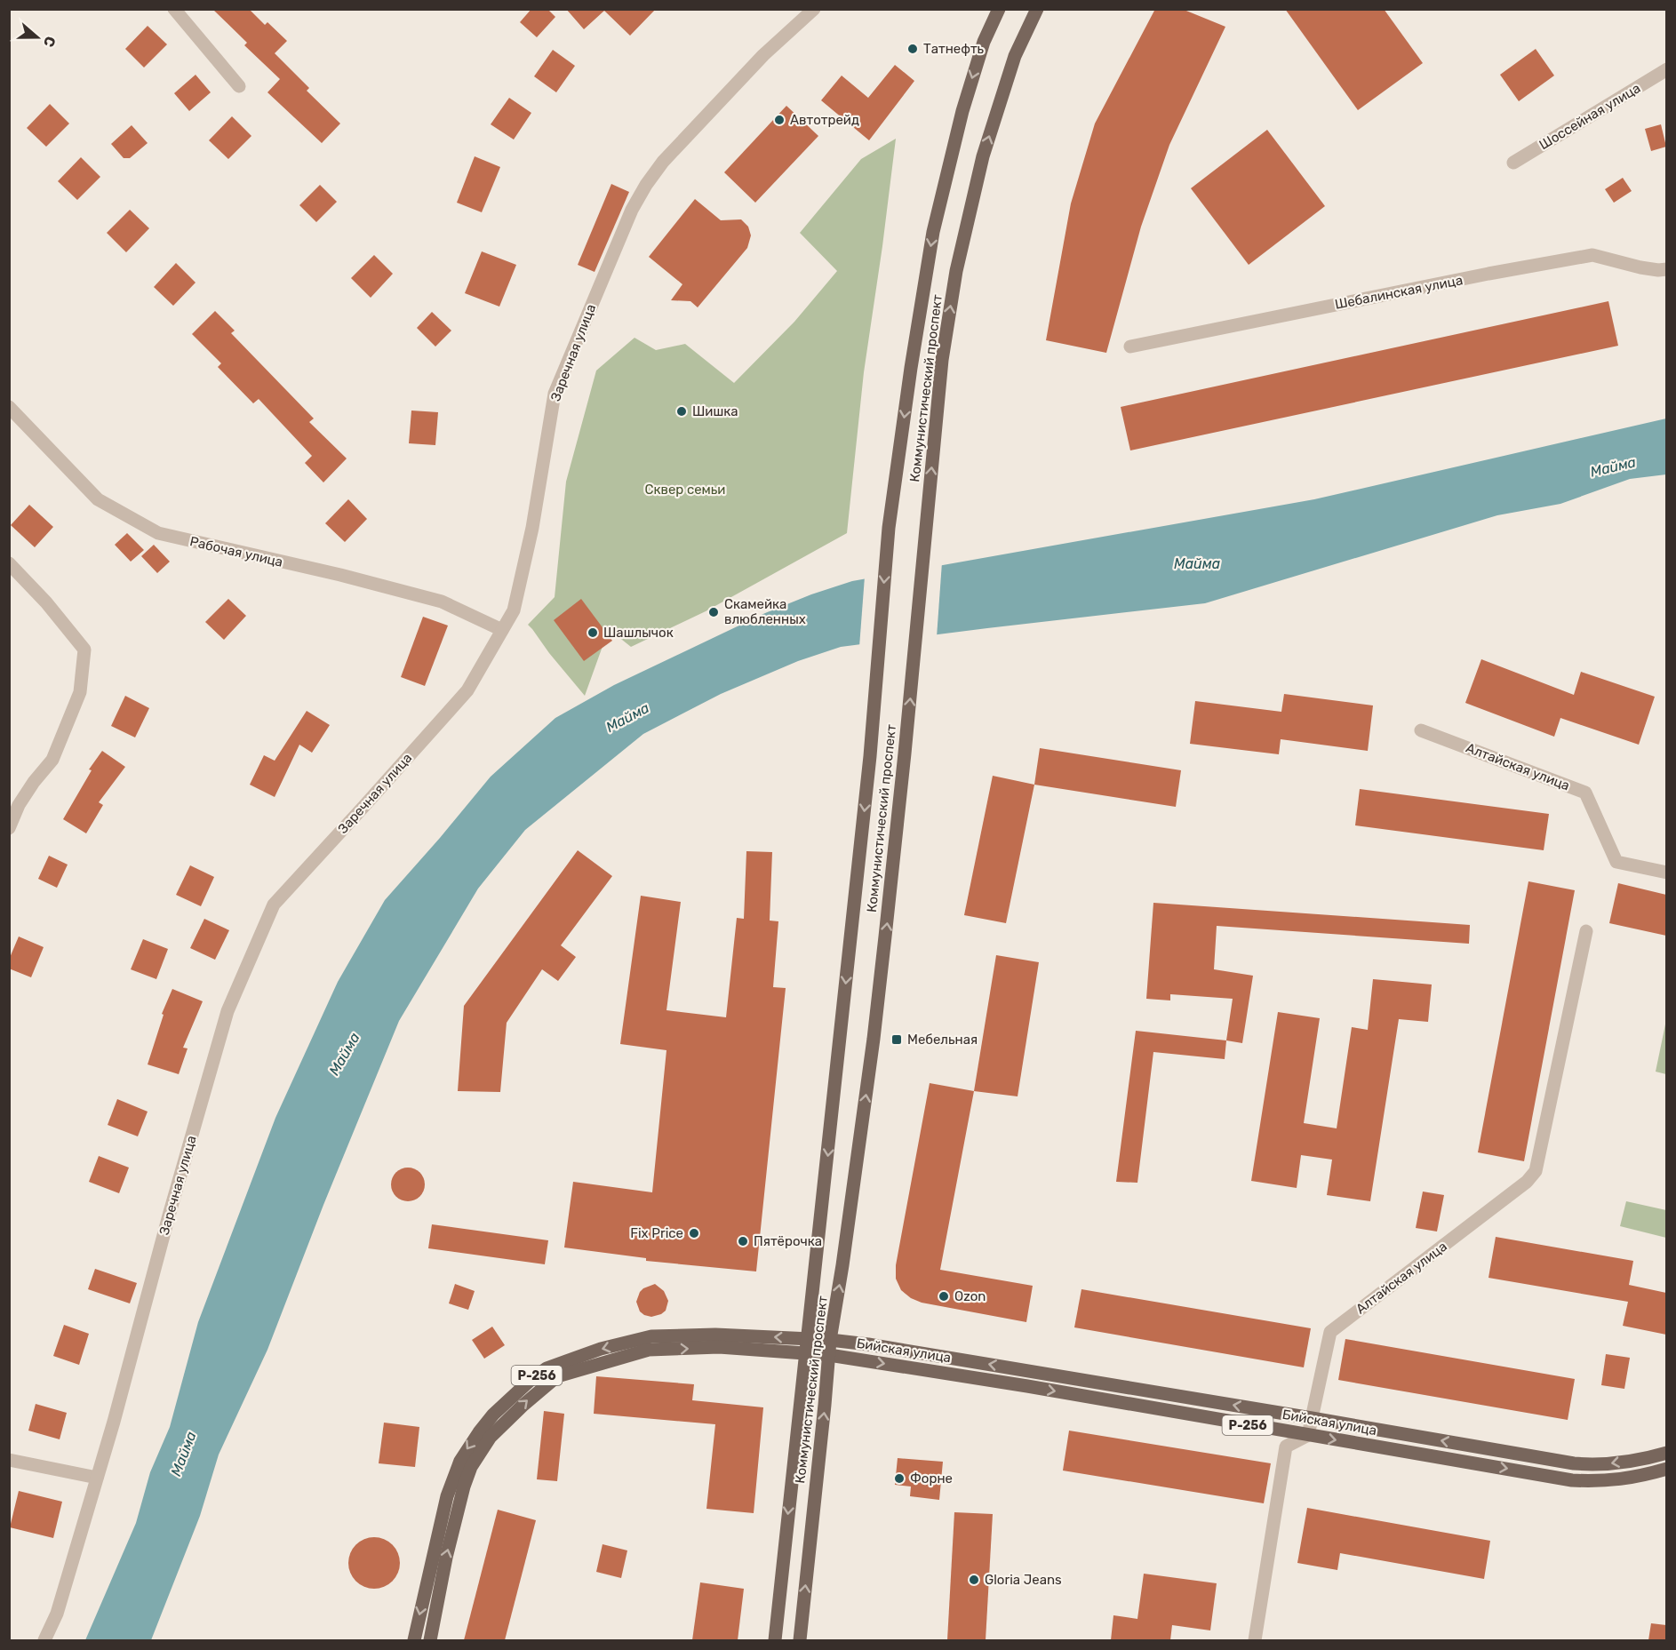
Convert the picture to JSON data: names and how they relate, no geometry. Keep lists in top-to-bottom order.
{
  "streets": {
    "main road": ["Коммунистический проспект", "Бийская улица", "Р-256"],
    "street": [
      "Шоссейная улица",
      "Шебалинская улица",
      "Заречная улица",
      "Рабочая улица",
      "Алтайская улица"
    ]
  },
  "crossings": [
    ["Заречная улица", "Рабочая улица"],
    ["Коммунистический проспект", "Бийская улица"],
    ["Коммунистический проспект", "Р-256"],
    ["Алтайская улица", "Бийская улица"],
    ["Бийская улица", "Р-256"]
  ],
  "water": ["Майма"],
  "parks": ["Сквер семьи"],
  "places": {
    "other": [
      "Татнефть",
      "Автотрейд",
      "Шишка",
      "Скамейка влюбленных",
      "Шашлычок",
      "Fix Price",
      "Пятёрочка",
      "Ozon",
      "Форне",
      "Gloria Jeans"
    ],
    "transit": ["Мебельная"]
  },
  "north": "right"
}
